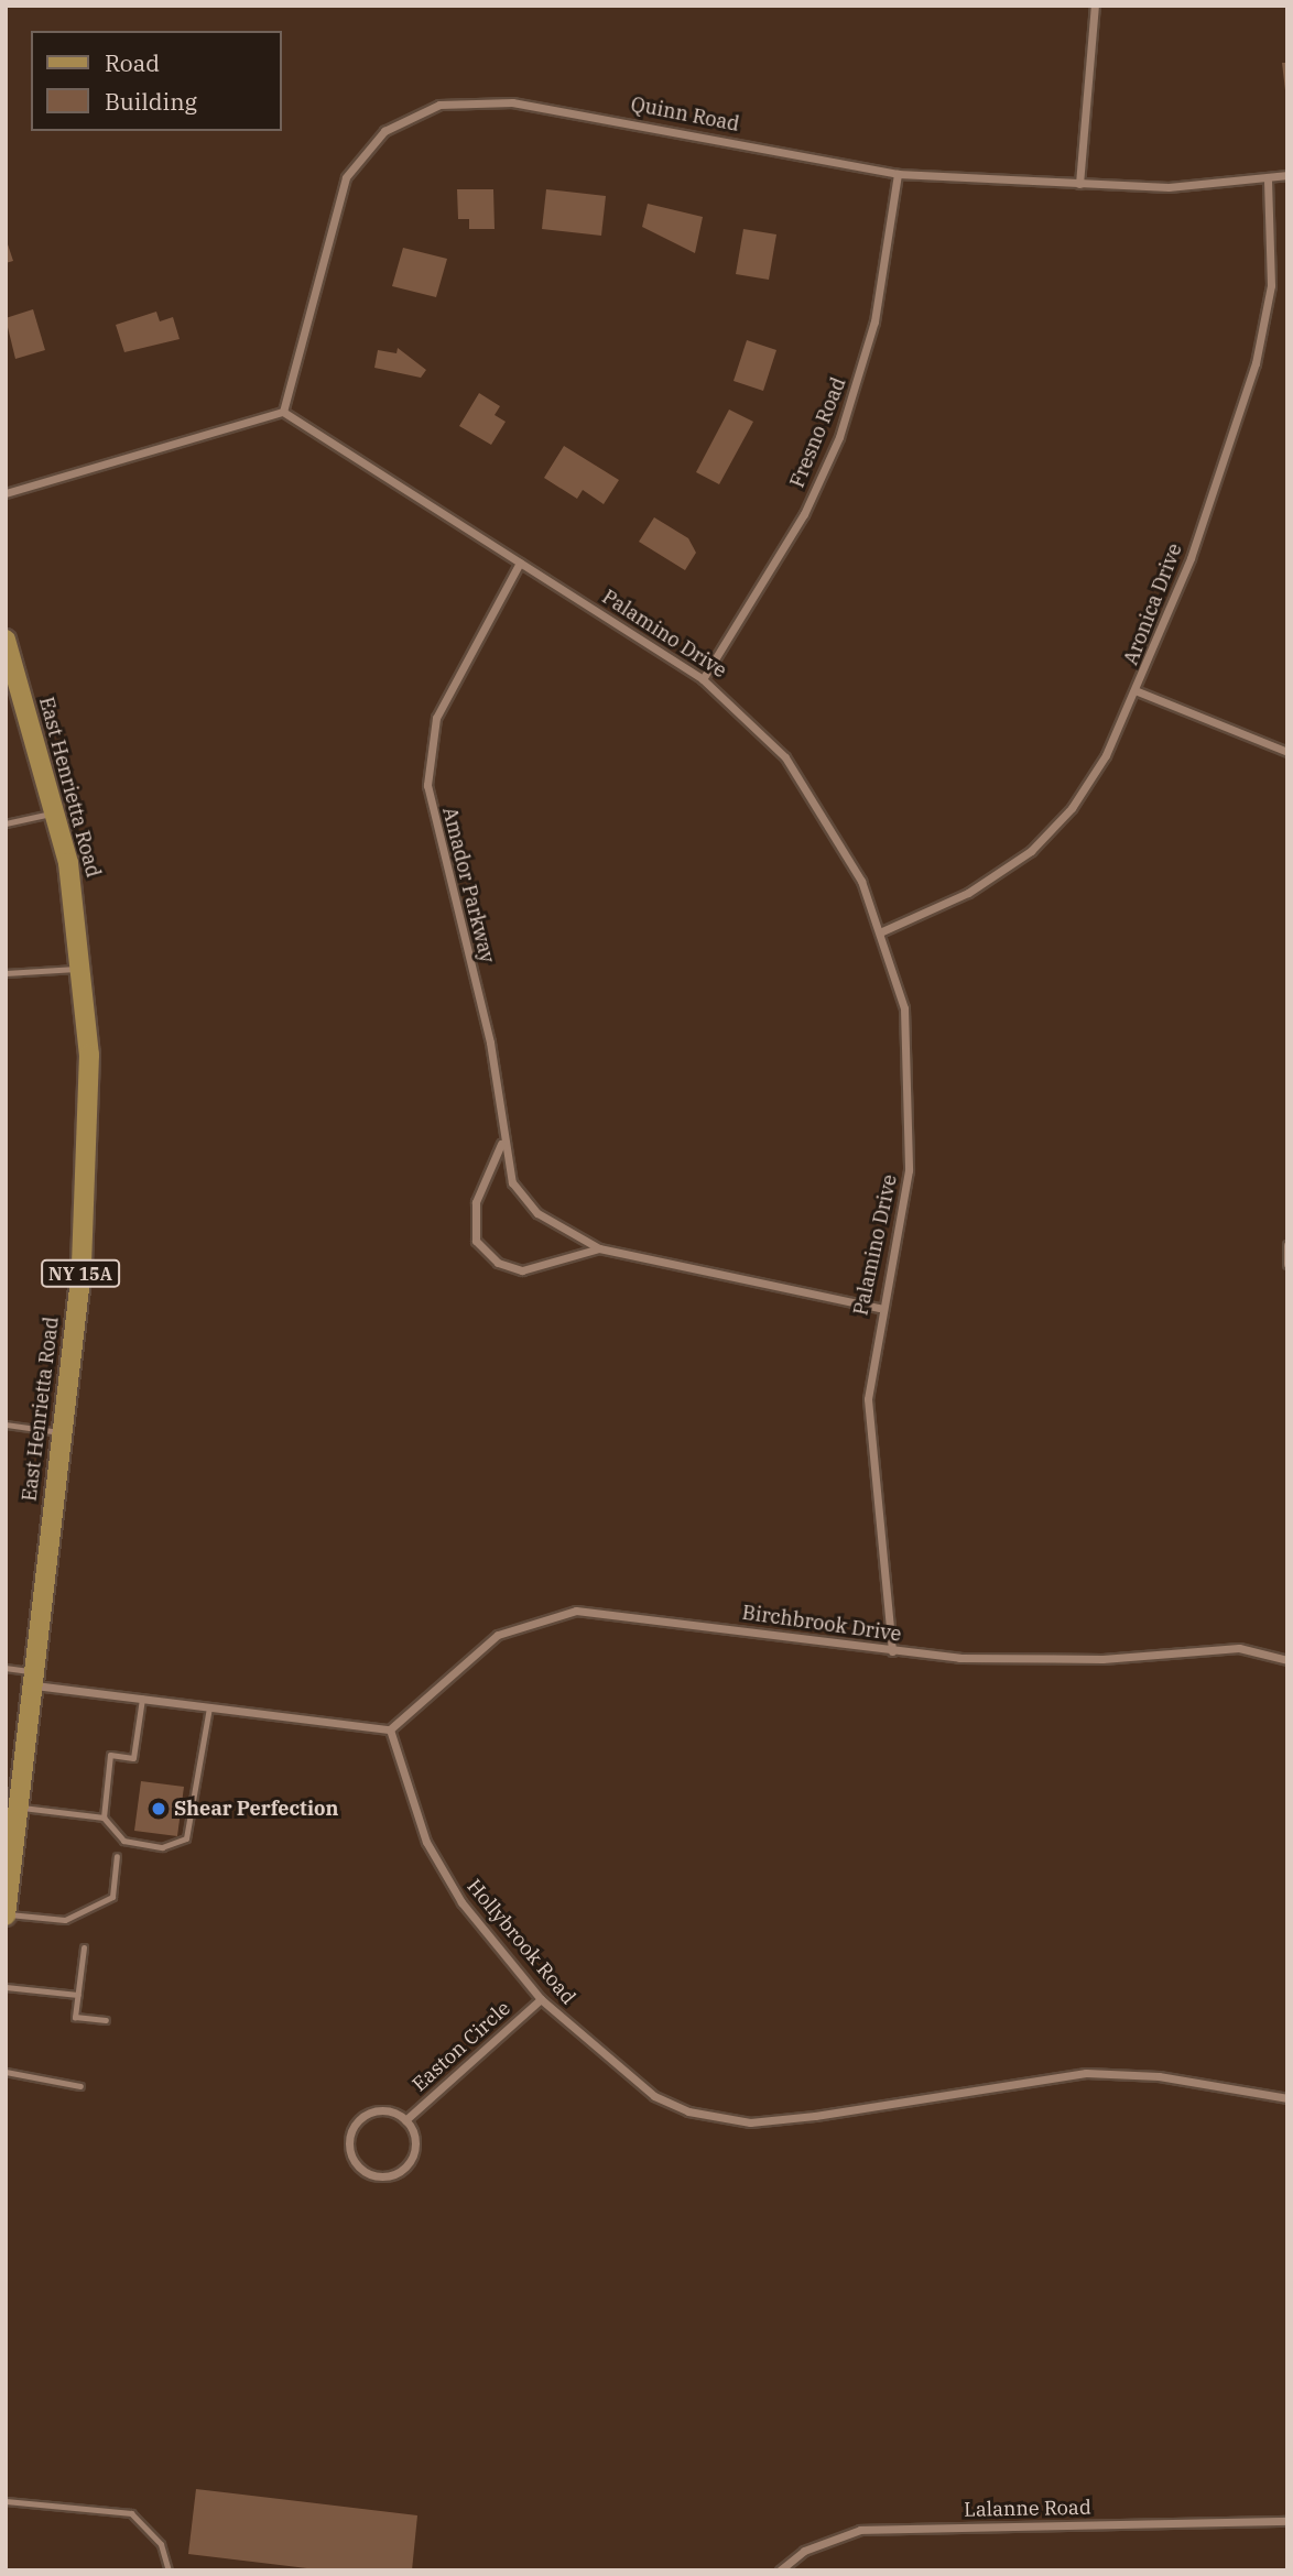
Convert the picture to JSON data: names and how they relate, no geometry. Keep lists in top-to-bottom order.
{
  "streets": {
    "main road": ["East Henrietta Road", "NY 15A"],
    "street": [
      "Quinn Road",
      "Fresno Road",
      "Aronica Drive",
      "Palamino Drive",
      "Amador Parkway",
      "Birchbrook Drive",
      "Hollybrook Road",
      "Easton Circle",
      "Lalanne Road"
    ]
  },
  "crossings": [
    ["Quinn Road", "Fresno Road"],
    ["Quinn Road", "Aronica Drive"],
    ["Quinn Road", "Palamino Drive"],
    ["Fresno Road", "Palamino Drive"],
    ["Aronica Drive", "Palamino Drive"],
    ["Palamino Drive", "Amador Parkway"],
    ["Palamino Drive", "Birchbrook Drive"],
    ["Birchbrook Drive", "Hollybrook Road"],
    ["Hollybrook Road", "Easton Circle"]
  ],
  "places": ["Shear Perfection"],
  "legend": ["Road", "Building"]
}
